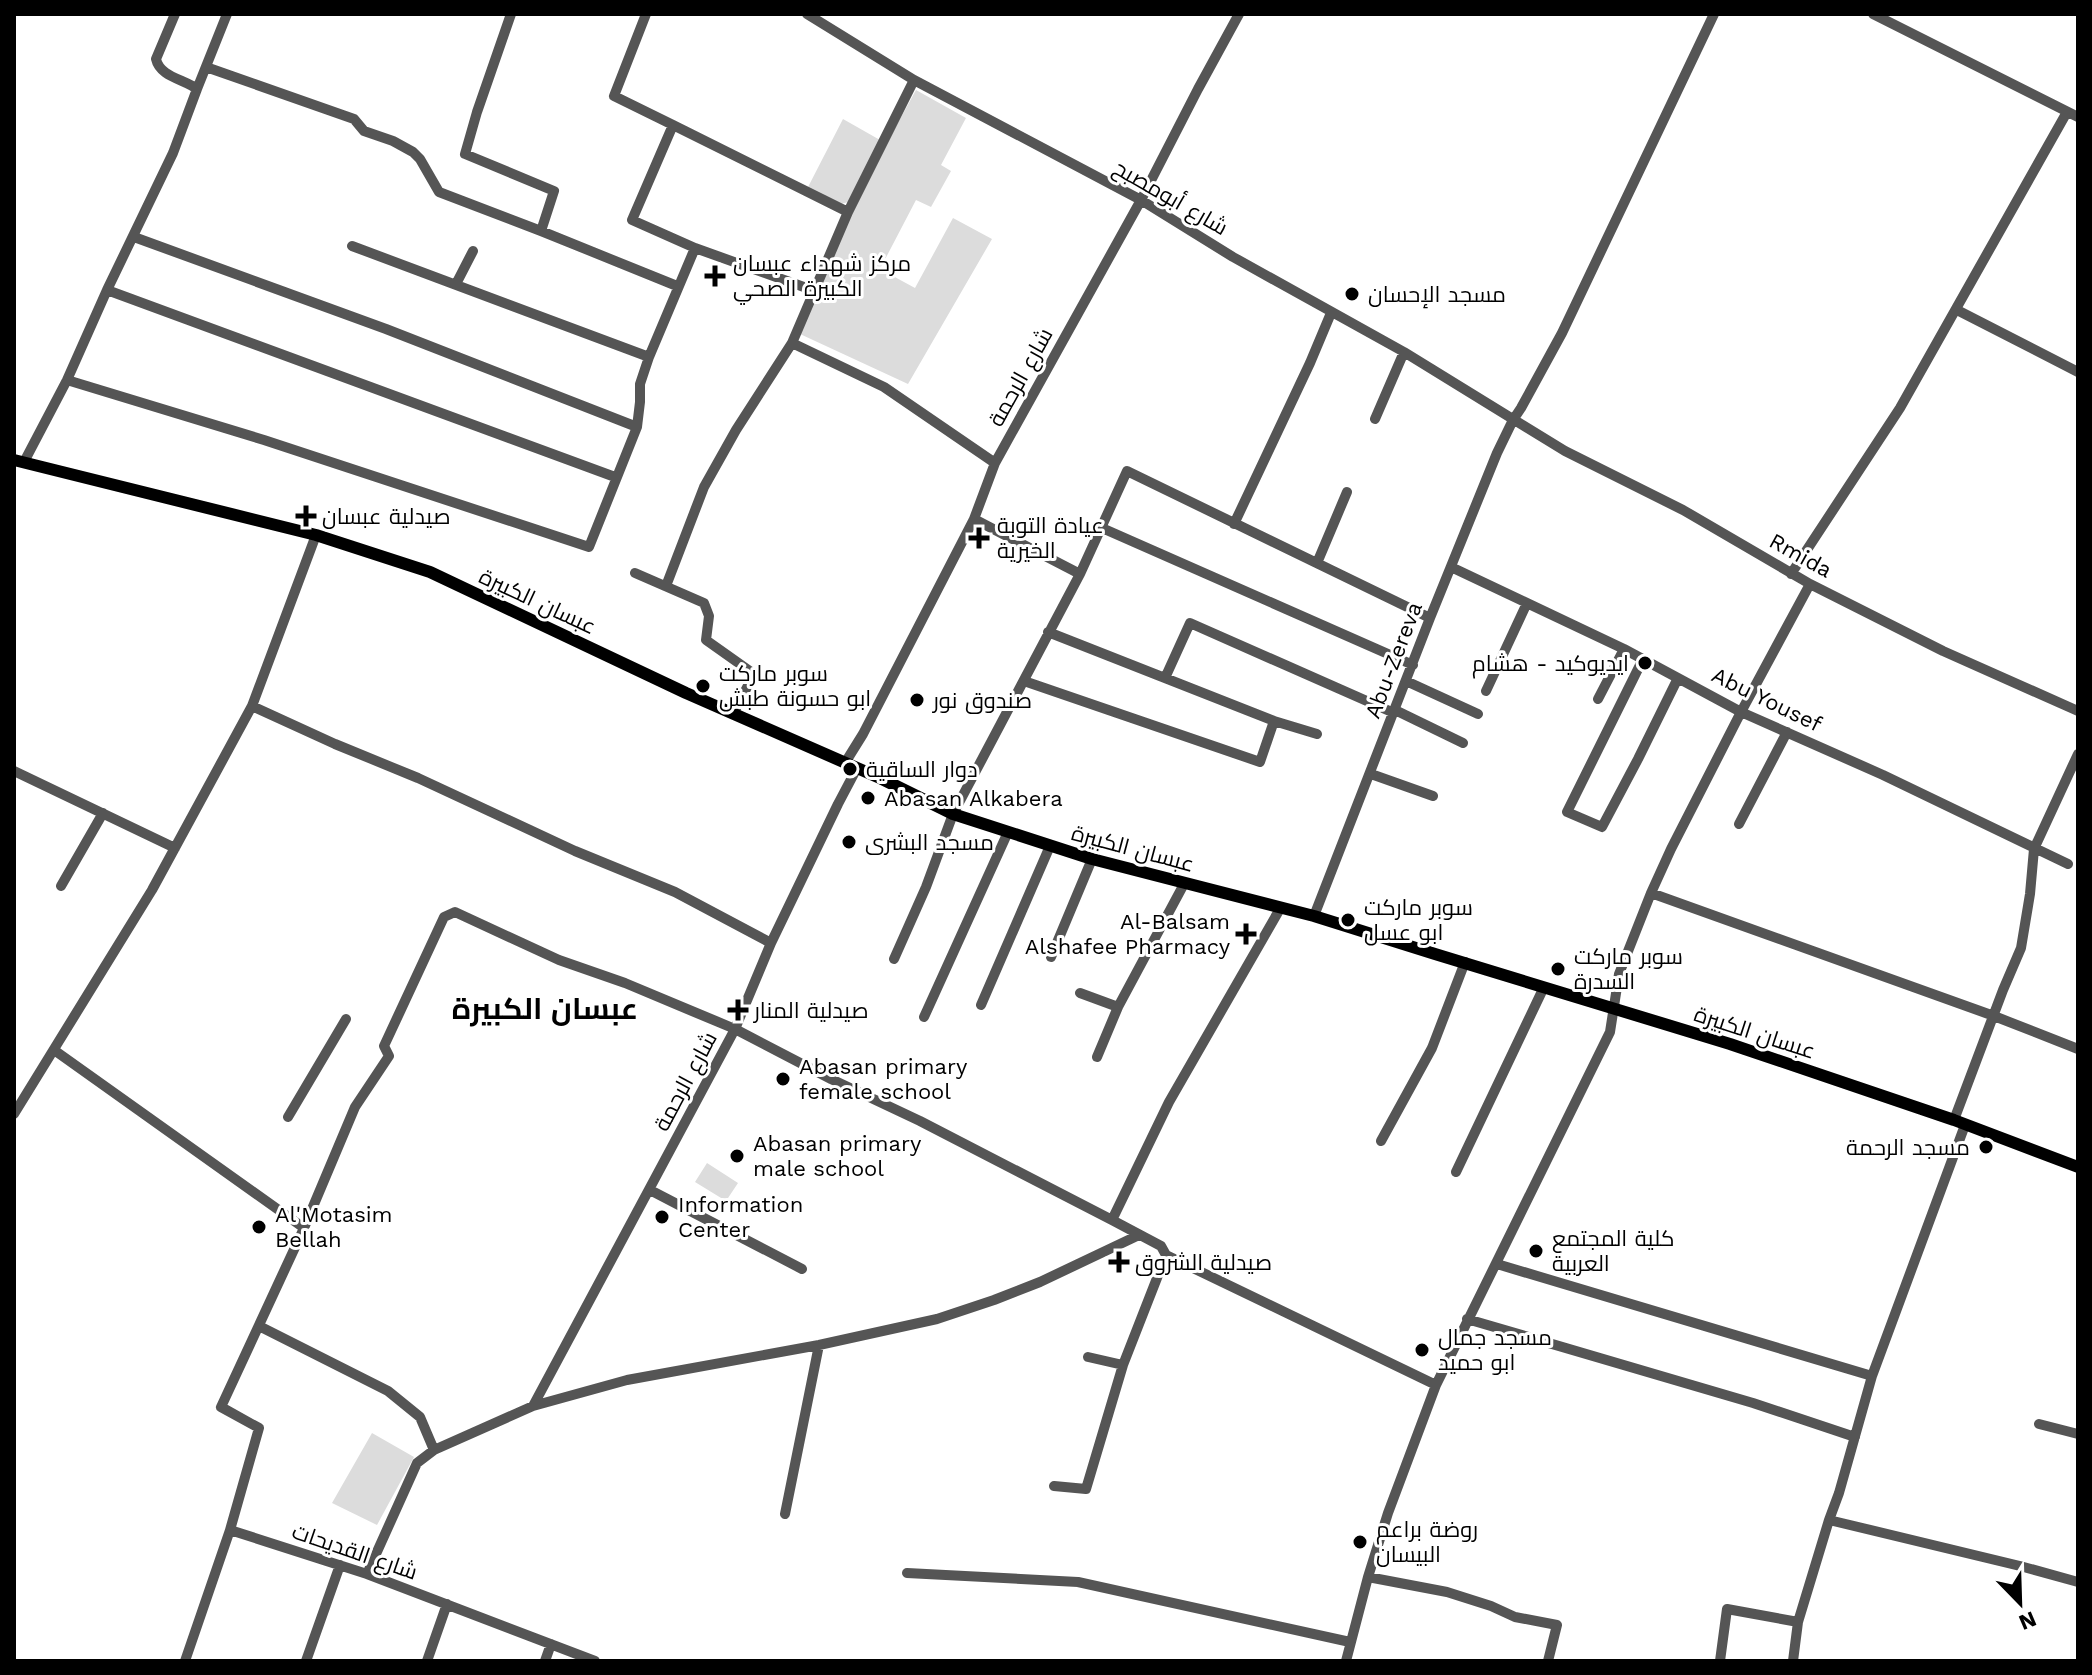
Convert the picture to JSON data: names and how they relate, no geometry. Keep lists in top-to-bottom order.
{
  "streets": {
    "main road": ["عبسان الكبيرة"],
    "street": [
      "شارع أبومصبح",
      "شارع الرحمة",
      "Rmida",
      "Abu-Zereva",
      "Abu Yousef",
      "شارع القديحات"
    ]
  },
  "crossings": [
    ["شارع أبومصبح", "شارع الرحمة"],
    ["شارع أبومصبح", "Rmida"],
    ["شارع أبومصبح", "Abu-Zereva"],
    ["شارع الرحمة", "عبسان الكبيرة"],
    ["Rmida", "Abu-Zereva"],
    ["عبسان الكبيرة", "Abu-Zereva"],
    ["Abu-Zereva", "Abu Yousef"]
  ],
  "districts": ["عبسان الكبيرة"],
  "places": {
    "health": [
      "مركز شهداء عبسان الكبيرة الصحي",
      "صيدلية عبسان",
      "عيادة التوبة الخيرية",
      "Al-Balsam Alshafee Pharmacy",
      "صيدلية المنار",
      "صيدلية الشروق"
    ],
    "other": [
      "مسجد الإحسان",
      "ايديوكيد - هشام",
      "سوبر ماركت ابو حسونة طبش",
      "صندوق نور",
      "دوار الساقية",
      "Abasan Alkabera",
      "مسجد البشرى",
      "سوبر ماركت ابو عسل",
      "سوبر ماركت السدرة",
      "Abasan primary female school",
      "مسجد الرحمة",
      "Abasan primary male school",
      "Information Center",
      "Al'Motasim Bellah",
      "كلية المجتمع العربية",
      "مسجد جمال ابو حميد",
      "روضة براعم البيسان"
    ]
  },
  "north": "bottom right"
}
